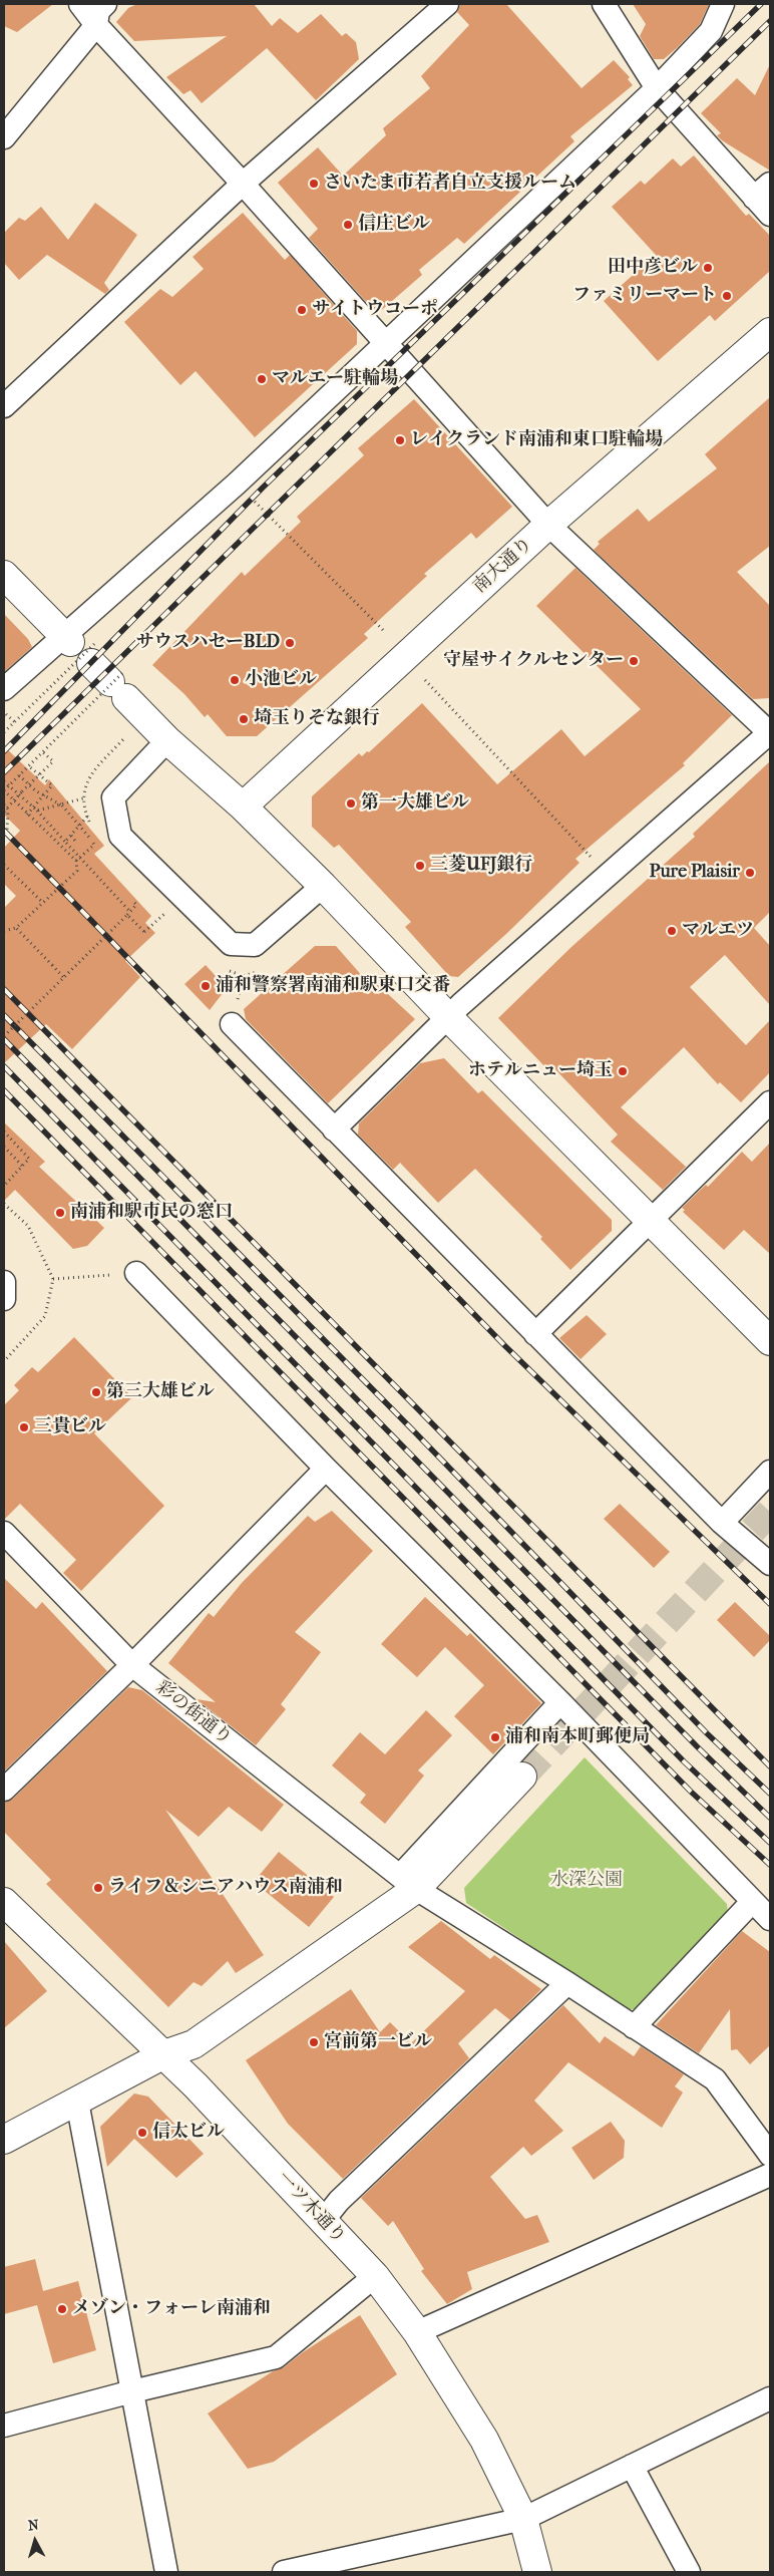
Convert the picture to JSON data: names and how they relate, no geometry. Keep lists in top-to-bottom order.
{
  "streets": {
    "street": ["南大通り", "彩の街通り", "一ツ木通り"]
  },
  "parks": ["水深公園"],
  "places": [
    "さいたま市若者自立支援ルーム",
    "信庄ビル",
    "田中彦ビル",
    "ファミリーマート",
    "サイトウコーポ",
    "マルエー駐輪場",
    "レイクランド南浦和東口駐輪場",
    "サウスハセーBLD",
    "守屋サイクルセンター",
    "小池ビル",
    "埼玉りそな銀行",
    "第一大雄ビル",
    "三菱UFJ銀行",
    "Pure Plaisir",
    "マルエツ",
    "浦和警察署南浦和駅東口交番",
    "ホテルニュー埼玉",
    "南浦和駅市民の窓口",
    "第三大雄ビル",
    "三貴ビル",
    "浦和南本町郵便局",
    "ライフ＆シニアハウス南浦和",
    "宮前第一ビル",
    "信太ビル",
    "メゾン・フォーレ南浦和"
  ],
  "north": "top"
}
